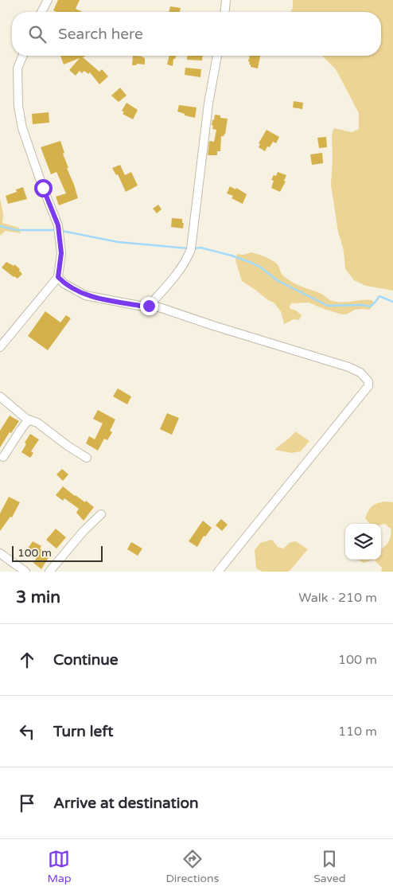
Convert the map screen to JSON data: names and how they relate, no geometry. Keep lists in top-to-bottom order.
{
  "scale_bar": "100 m",
  "page": {
    "search": "Search here",
    "scale": "100 m",
    "heading": ["3 min", "Walk · 210 m"],
    "list": [
      ["Continue", "100 m"],
      ["Turn left", "110 m"],
      "Arrive at destination"
    ],
    "nav": ["Map", "Directions", "Saved"]
  }
}
